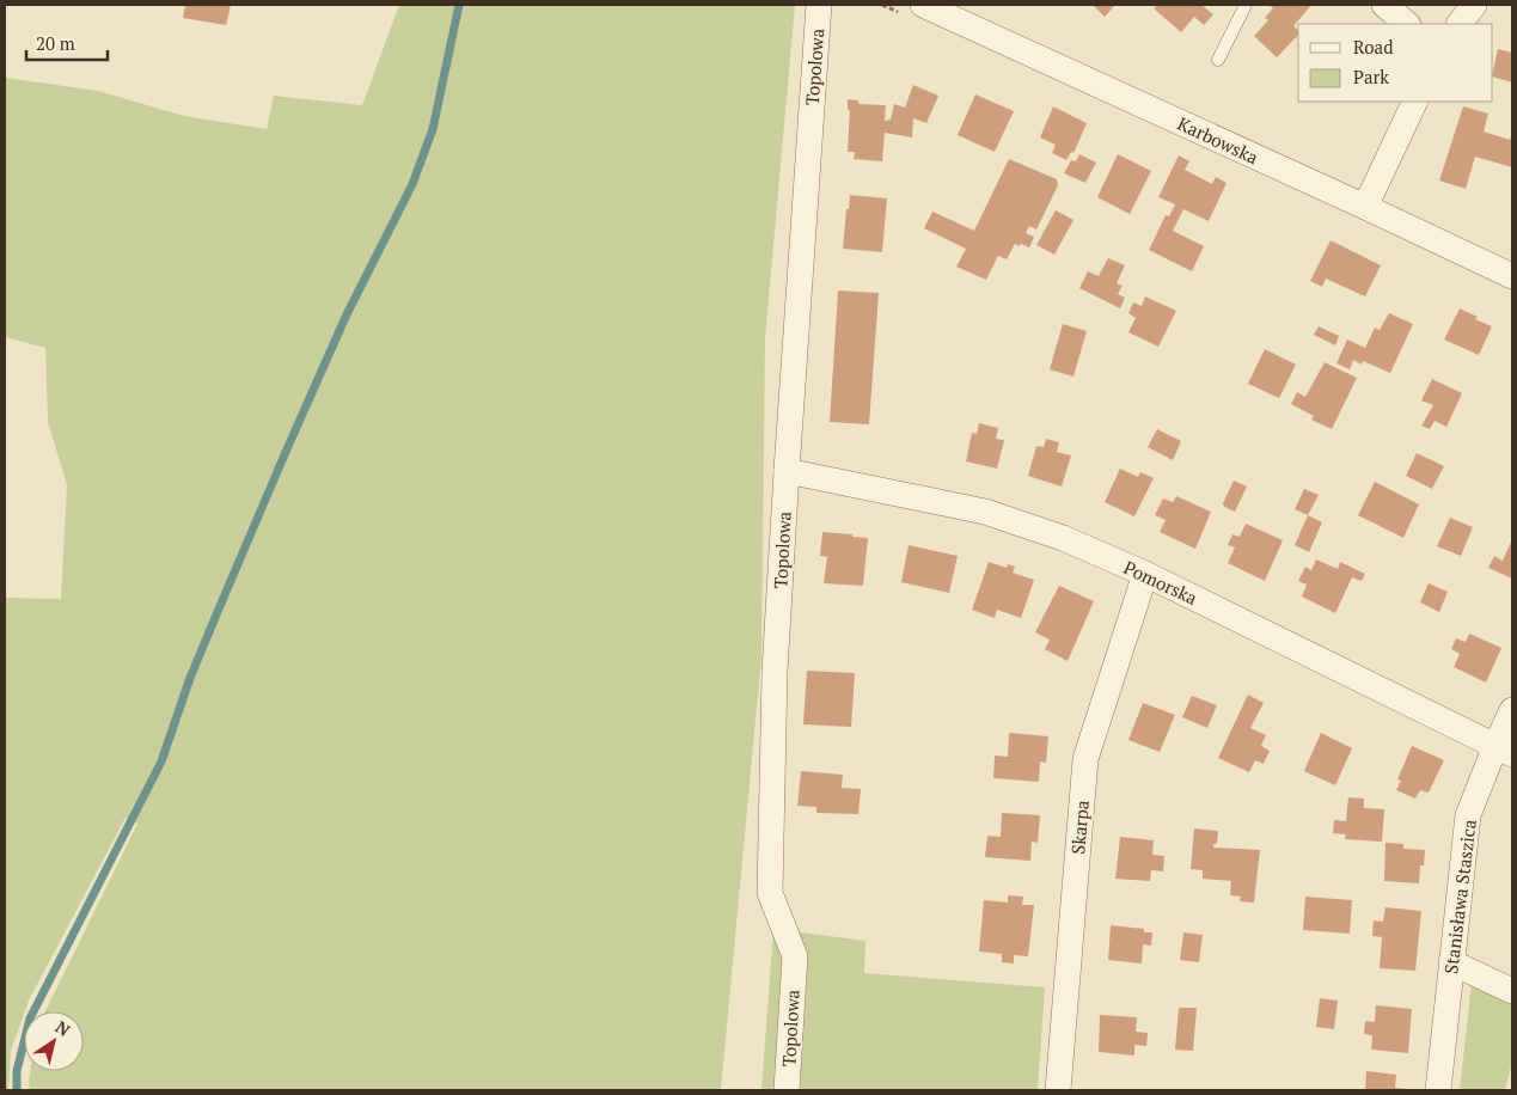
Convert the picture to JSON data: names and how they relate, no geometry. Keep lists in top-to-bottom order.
{
  "streets": {
    "street": [
      "Topolowa",
      "Karbowska",
      "Pomorska",
      "Skarpa",
      "Stanisława Staszica"
    ]
  },
  "crossings": [
    ["Topolowa", "Pomorska"],
    ["Pomorska", "Skarpa"],
    ["Pomorska", "Stanisława Staszica"]
  ],
  "legend": ["Road", "Park"],
  "scale_bar": "20 m",
  "north": "top right"
}
